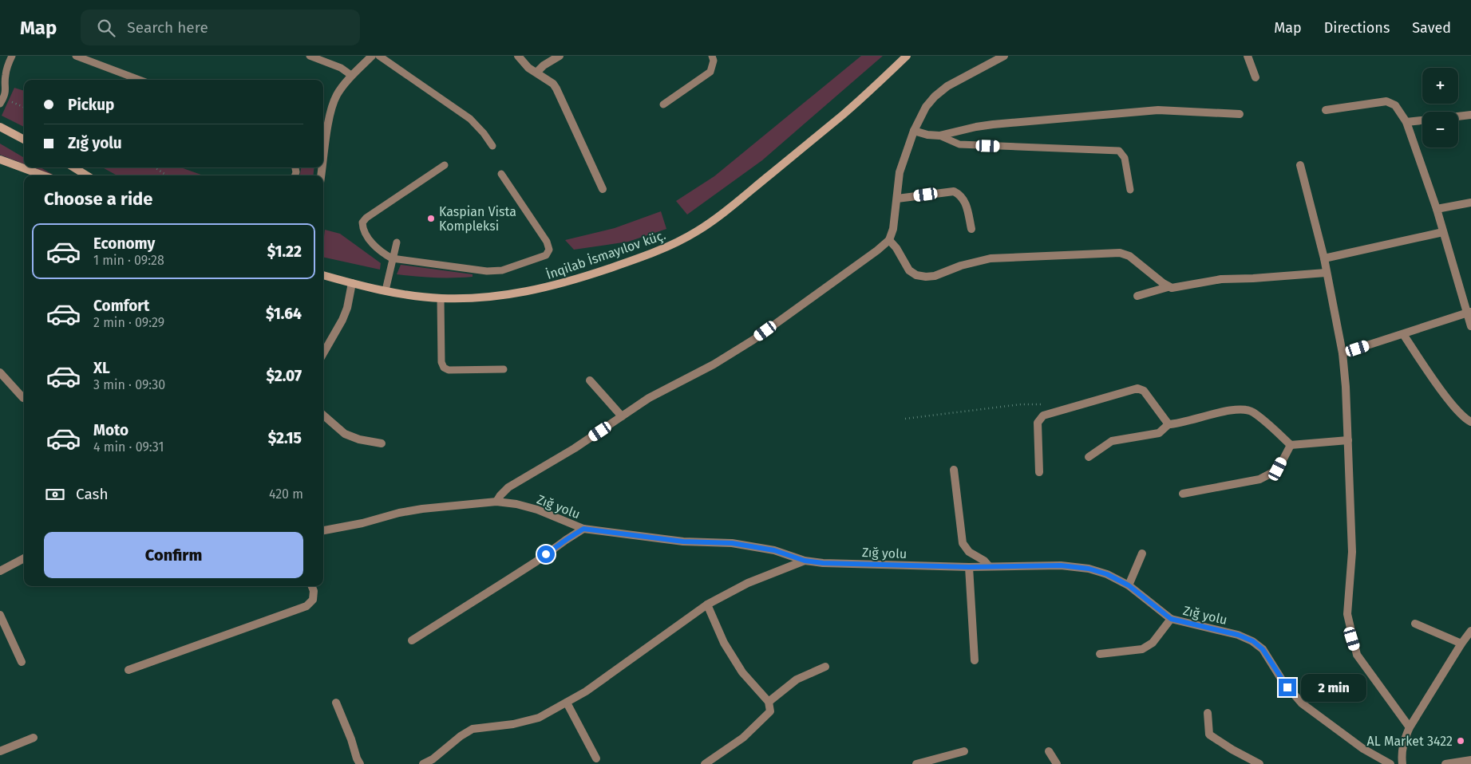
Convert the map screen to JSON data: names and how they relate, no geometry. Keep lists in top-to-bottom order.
{
  "streets": {
    "main road": ["İnqilab İsmayılov küç."],
    "street": ["Zığ yolu"]
  },
  "places": ["Kaspian Vista Kompleksi", "AL Market 3422"],
  "page": {
    "header": "Map",
    "search": "Search here",
    "nav": ["Map", "Directions", "Saved"],
    "map_buttons": ["+", "−"],
    "banner": ["Pickup", "Zığ yolu"],
    "heading": "Choose a ride",
    "list": [
      {
        "name": "Economy",
        "note": "1 min · 09:28",
        "value": "$1.22"
      },
      {
        "name": "Comfort",
        "note": "2 min · 09:29",
        "value": "$1.64"
      },
      {
        "name": "XL",
        "note": "3 min · 09:30",
        "value": "$2.07"
      },
      {
        "name": "Moto",
        "note": "4 min · 09:31",
        "value": "$2.15"
      }
    ],
    "pay": ["Cash", "420 m"],
    "buttons": "Confirm",
    "bubble": "2 min"
  }
}
